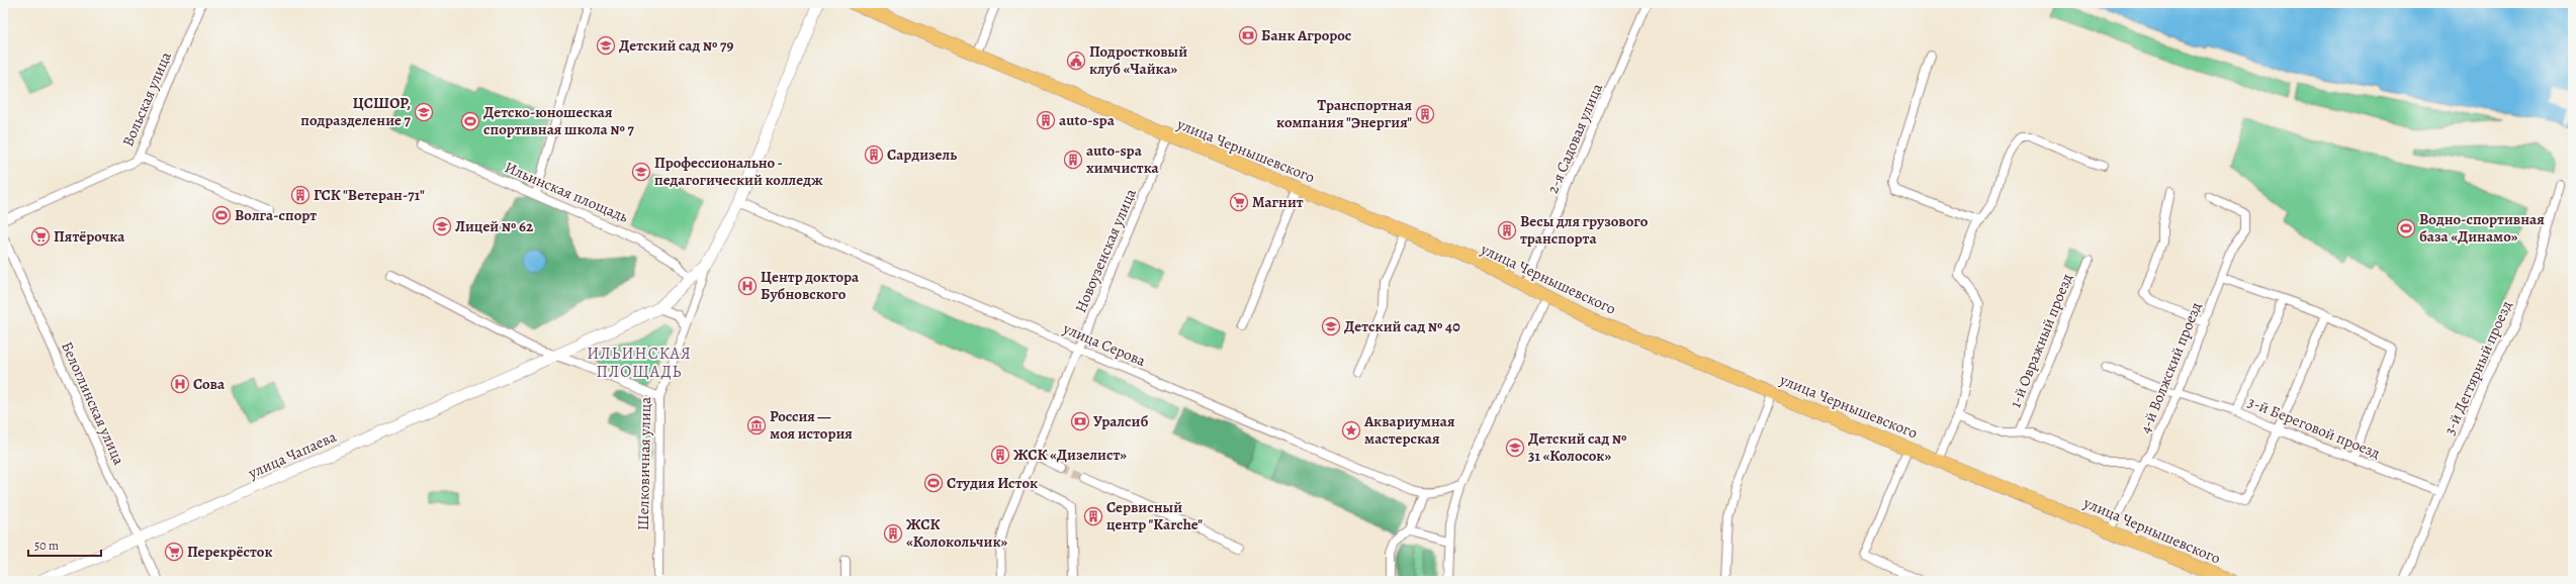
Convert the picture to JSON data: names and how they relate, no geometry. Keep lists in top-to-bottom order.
{
  "streets": {
    "main road": ["улица Чернышевского"],
    "street": [
      "Вольская улица",
      "2-я Садовая улица",
      "Ильинская площадь",
      "Новоузенская улица",
      "1-й Овражный проезд",
      "улица Серова",
      "4-й Волжский проезд",
      "3-й Дегтярный проезд",
      "Белоглинская улица",
      "3-й Береговой проезд",
      "улица Чапаева",
      "Шелковичная улица"
    ]
  },
  "crossings": [
    ["2-я Садовая улица", "улица Чернышевского"],
    ["улица Чернышевского", "Новоузенская улица"],
    ["улица Чернышевского", "4-й Волжский проезд"],
    ["Новоузенская улица", "улица Серова"],
    ["улица Серова", "Шелковичная улица"],
    ["4-й Волжский проезд", "3-й Береговой проезд"],
    ["3-й Дегтярный проезд", "3-й Береговой проезд"],
    ["Белоглинская улица", "улица Чапаева"]
  ],
  "districts": ["ИЛЬИНСКАЯ ПЛОЩАДЬ"],
  "places": {
    "bank": ["Банк Агророс", "Уралсиб"],
    "school or university": [
      "Детский сад № 79",
      "ЦСШОР, подразделение 7",
      "Профессионально - педагогический колледж",
      "Лицей № 62",
      "Детский сад № 40",
      "Детский сад № 31 «Колосок»"
    ],
    "public building": ["Подростковый клуб «Чайка»"],
    "building": [
      "Транспортная компания \"Энергия\"",
      "auto-spa",
      "Сардизель",
      "auto-spa химчистка",
      "ГСК \"Ветеран-71\"",
      "Весы для грузового транспорта",
      "ЖСК «Дизелист»",
      "Сервисный центр \"Karche\"",
      "ЖСК «Колокольчик»"
    ],
    "sports": [
      "Детско-юношеская спортивная школа № 7",
      "Волга-спорт",
      "Водно-спортивная база «Динамо»",
      "Студия Исток"
    ],
    "supermarket": ["Магнит", "Пятёрочка", "Перекрёсток"],
    "hospital": ["Центр доктора Бубновского", "Сова"],
    "museum": ["Россия — моя история"],
    "place": ["Аквариумная мастерская"]
  },
  "scale_bar": "50 m"
}
